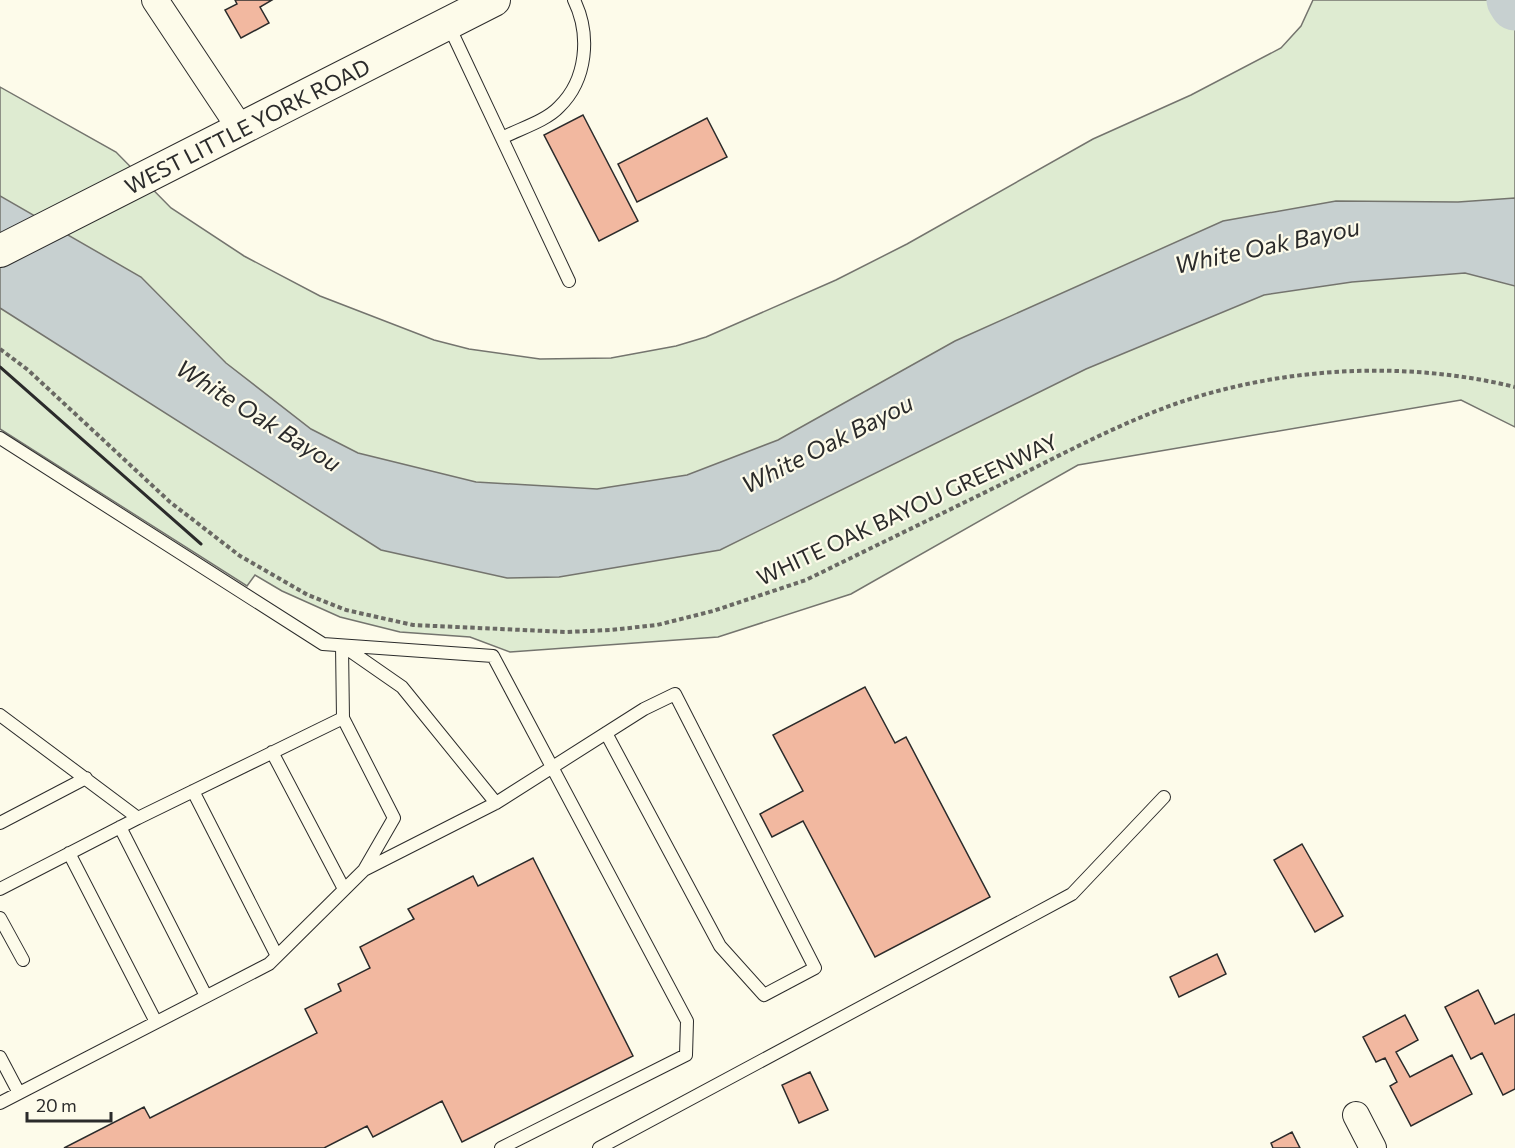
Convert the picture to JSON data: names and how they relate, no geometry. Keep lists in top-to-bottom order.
{
  "streets": {
    "street": ["WEST LITTLE YORK ROAD"],
    "path": ["WHITE OAK BAYOU GREENWAY"]
  },
  "water": ["White Oak Bayou"],
  "scale_bar": "20 m"
}
